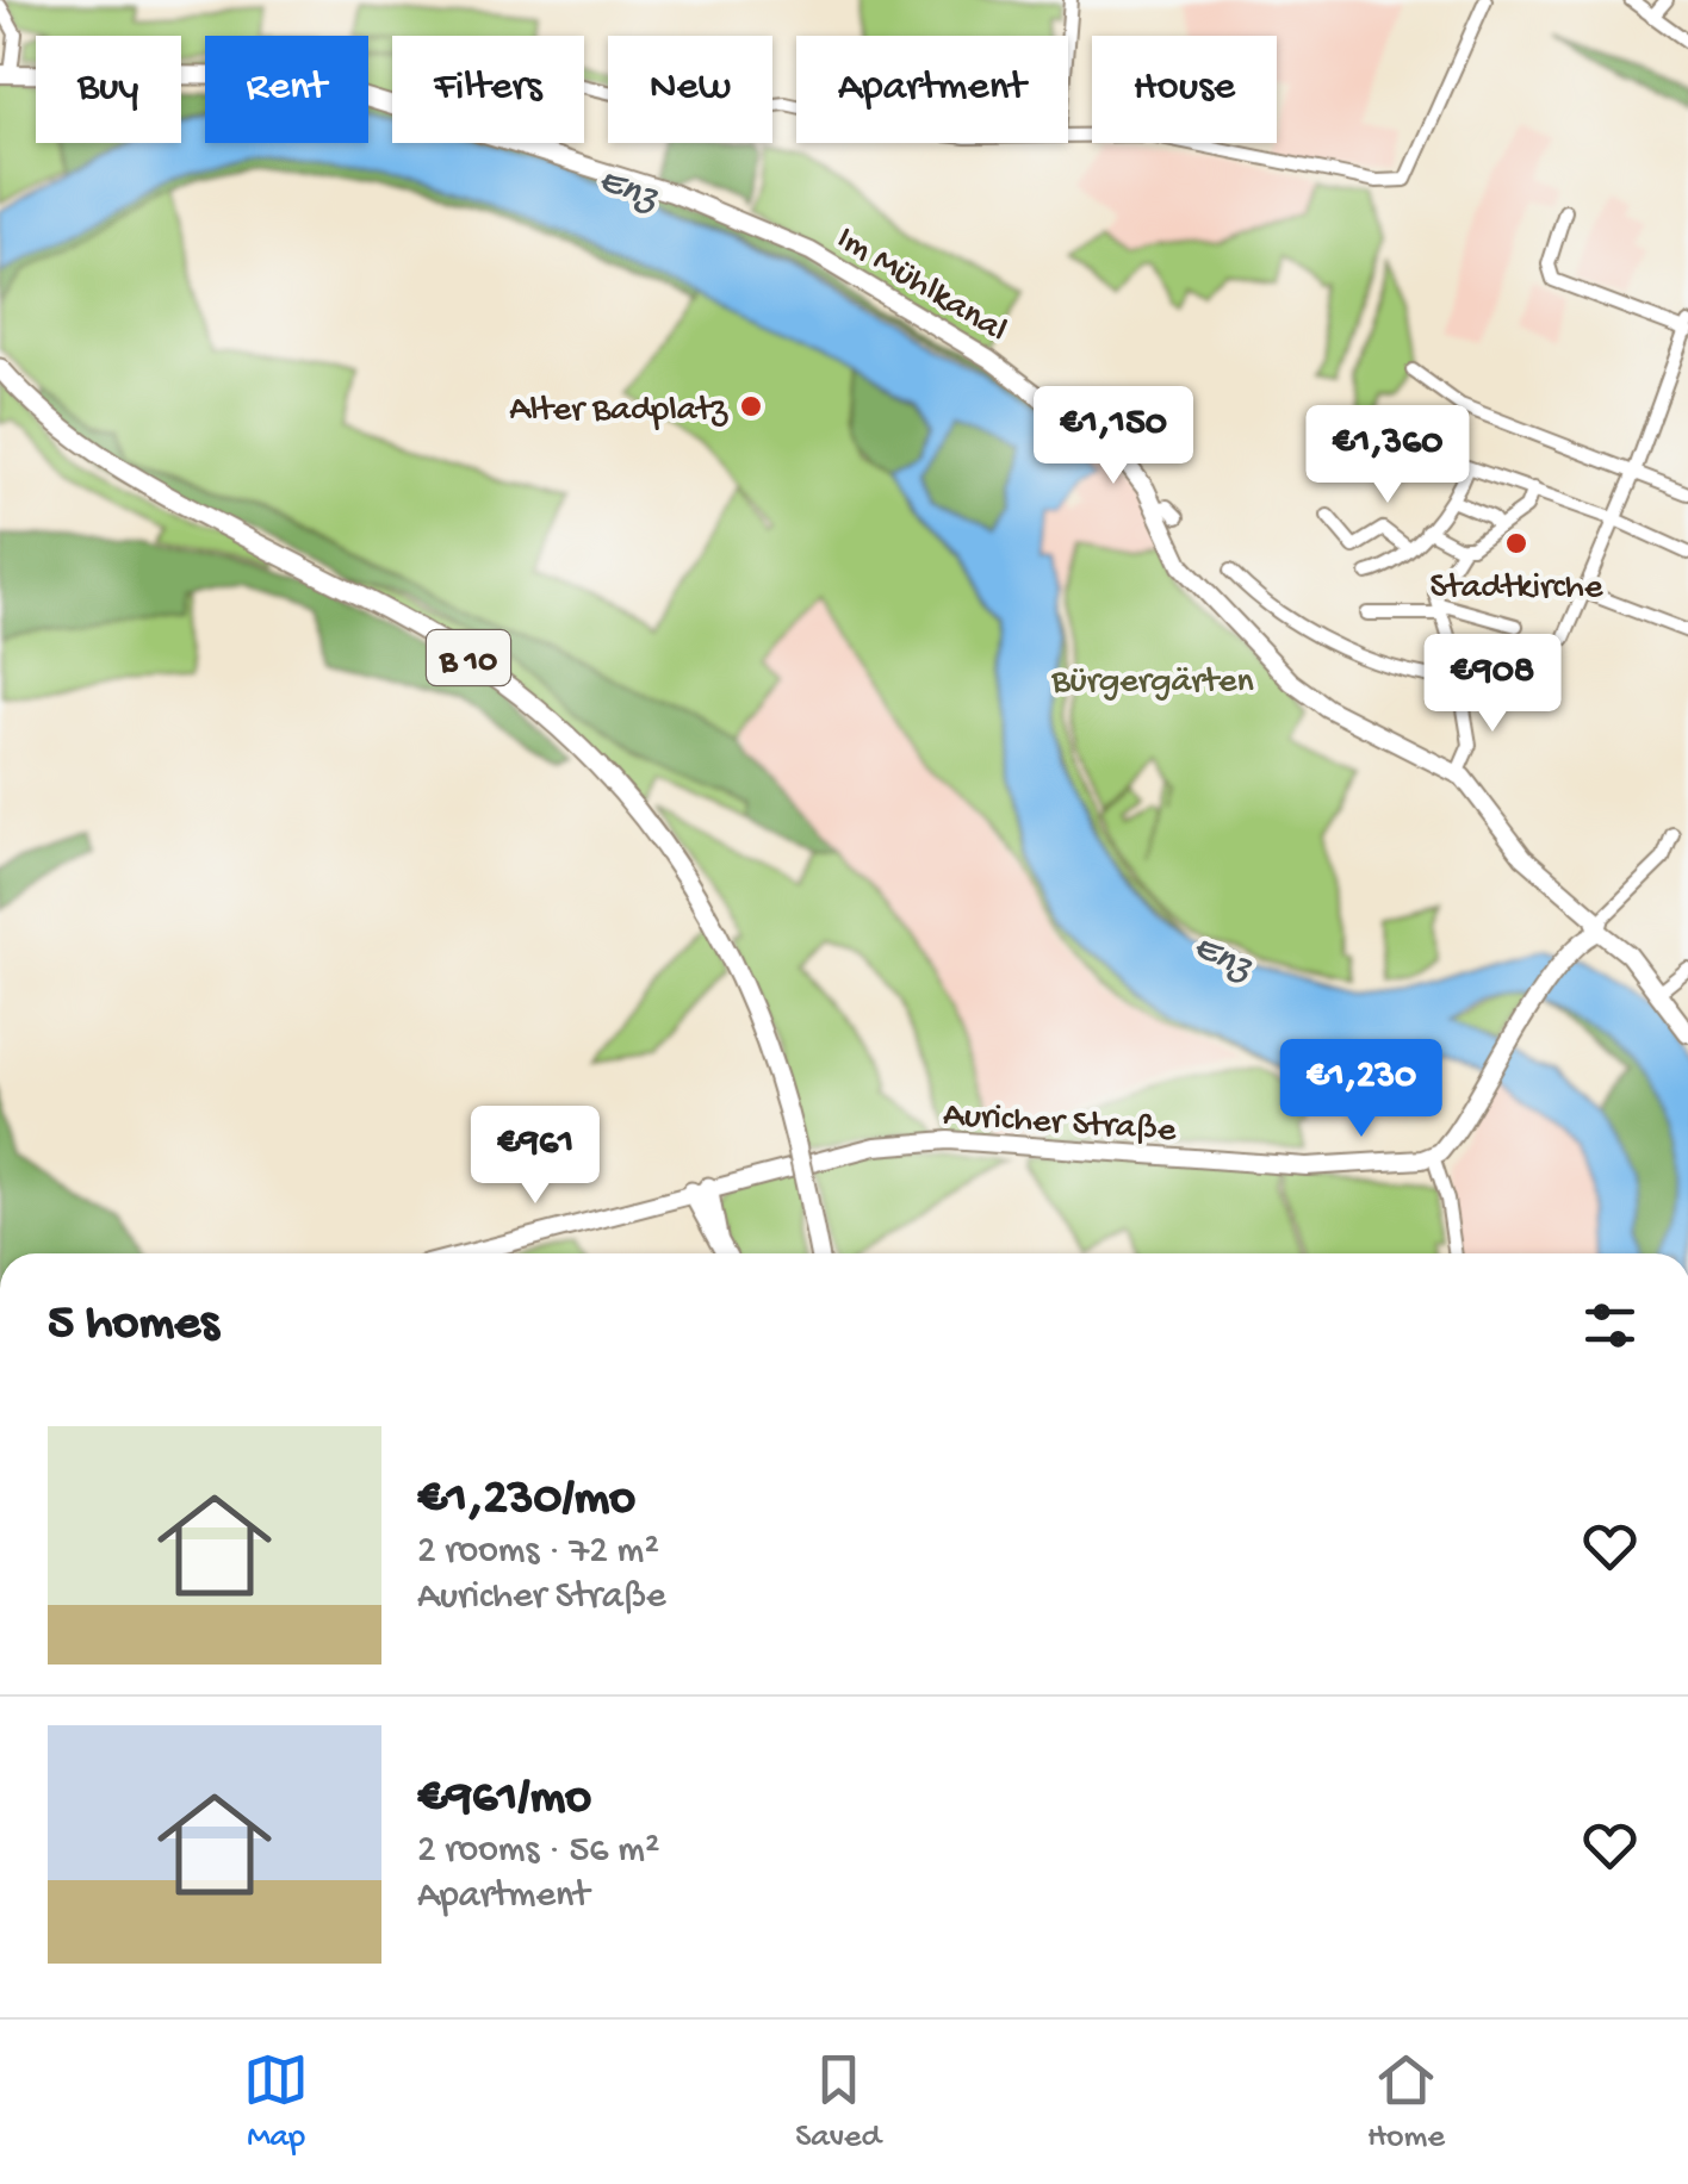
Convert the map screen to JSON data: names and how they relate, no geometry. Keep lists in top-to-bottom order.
{
  "streets": {
    "main road": ["B 10"],
    "street": ["Im Mühlkanal", "Auricher Straße"]
  },
  "water": ["Enz"],
  "parks": ["Bürgergärten"],
  "places": ["Alter Badplatz", "Stadtkirche"],
  "page": {
    "chip": [
      "Buy",
      "Rent",
      "Filters",
      "New",
      "Apartment",
      "House"
    ],
    "price": [
      "€1,150",
      "€1,360",
      "€908",
      "€1,230",
      "€961"
    ],
    "heading": "5 homes",
    "list": [
      {
        "name": "€1,230/mo",
        "note": "2 rooms · 72 m² · Auricher Straße"
      },
      {
        "name": "€961/mo",
        "note": "2 rooms · 56 m² · Apartment"
      }
    ],
    "tabs": ["Map", "Saved", "Home"]
  }
}
